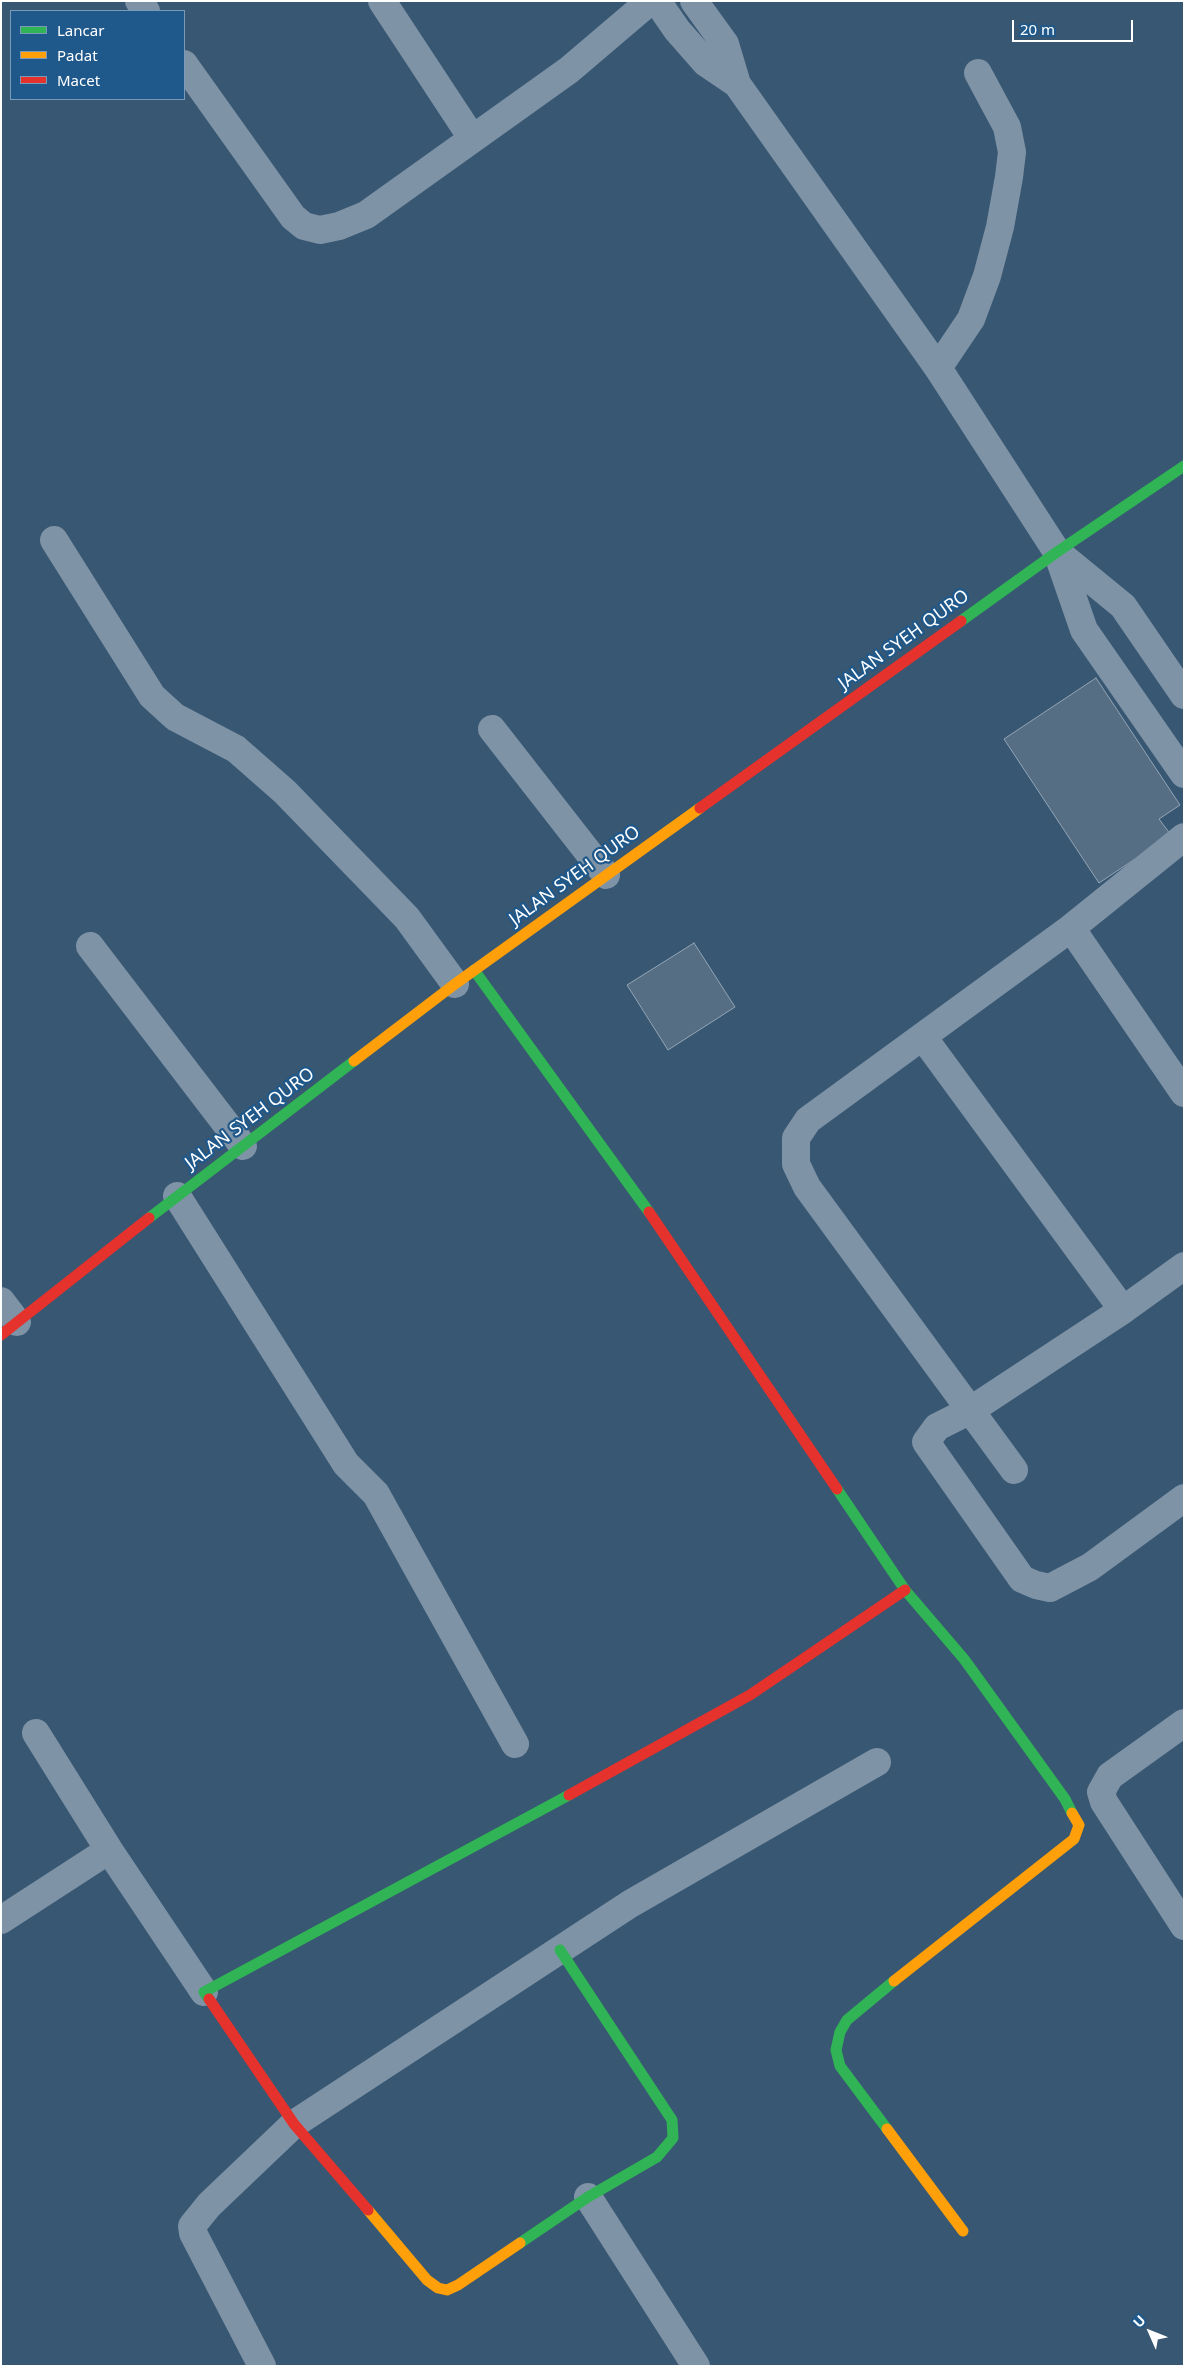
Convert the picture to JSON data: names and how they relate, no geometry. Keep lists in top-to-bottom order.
{
  "streets": {
    "street": ["JALAN SYEH QURO"]
  },
  "legend": ["Lancar", "Padat", "Macet"],
  "scale_bar": "20 m",
  "north": "top left"
}
